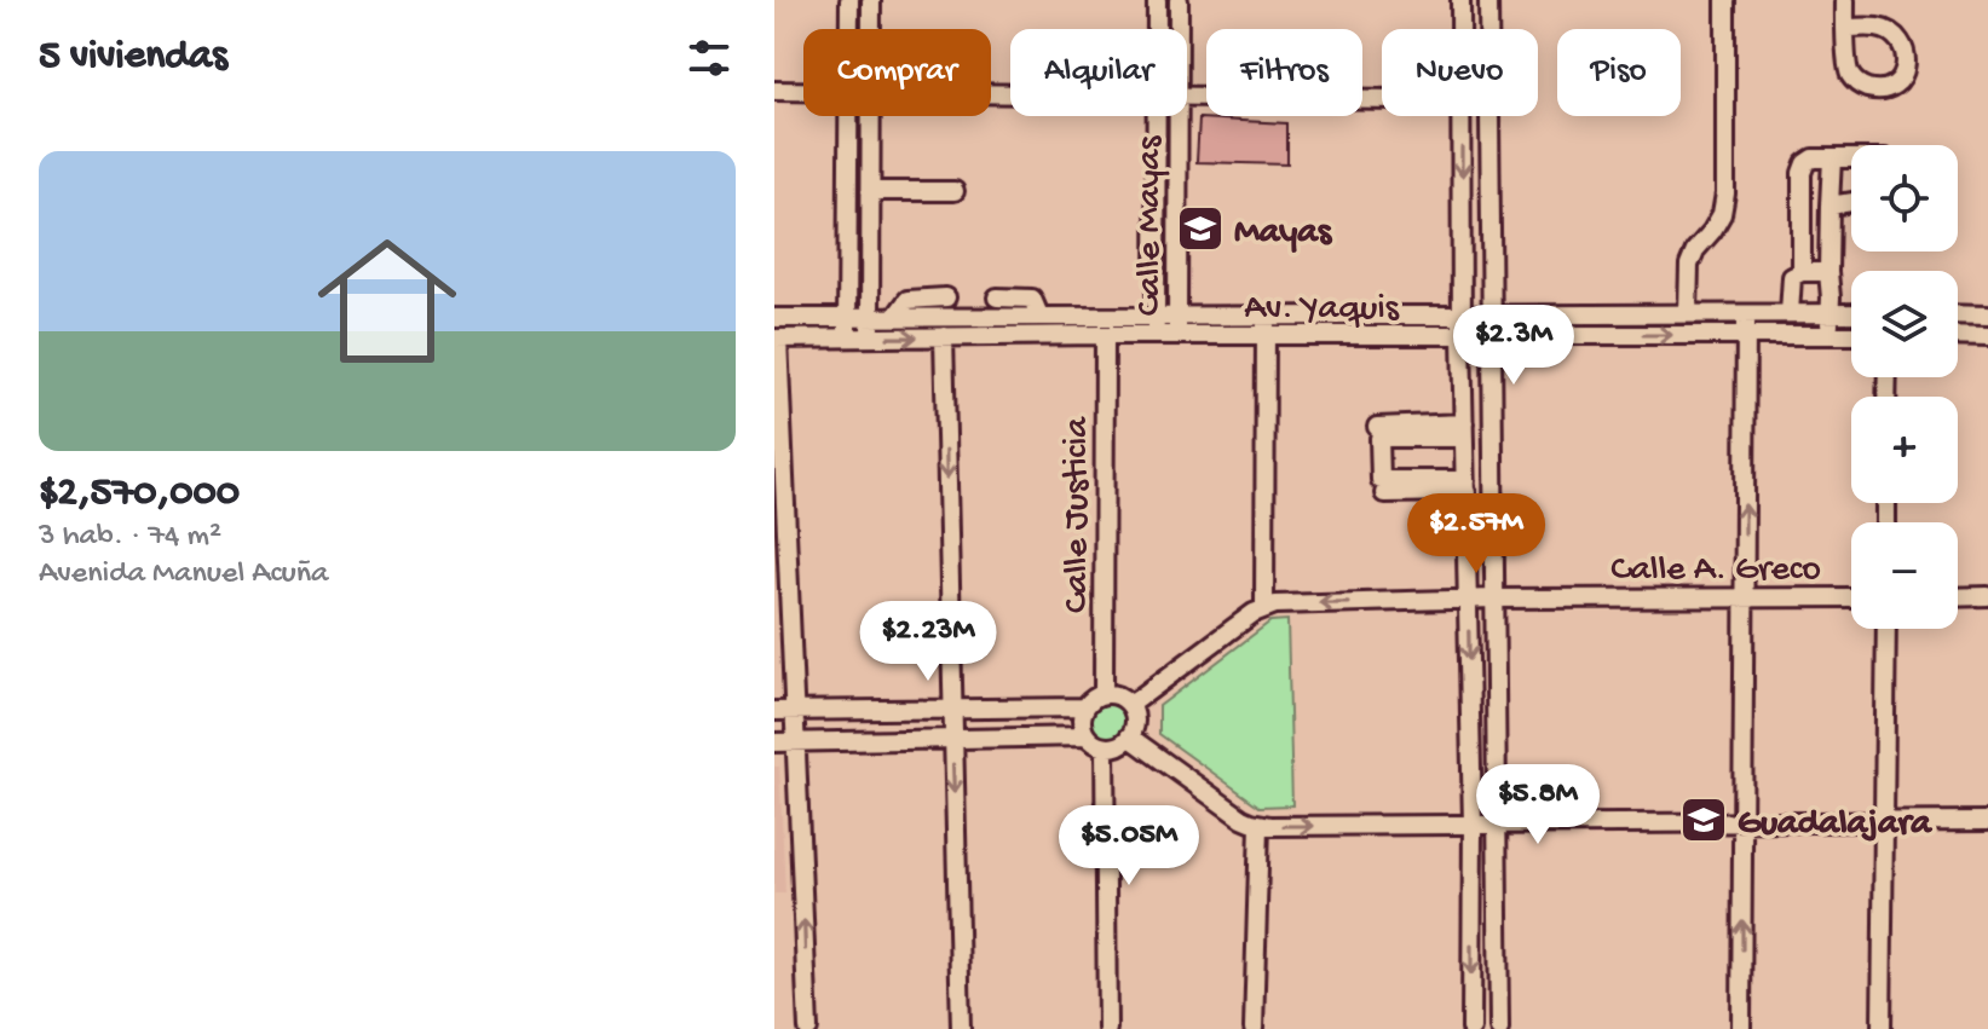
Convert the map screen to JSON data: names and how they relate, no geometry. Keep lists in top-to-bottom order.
{
  "streets": {
    "street": [
      "Calle Mayas",
      "Av. Yaquis",
      "Calle Justicia",
      "Calle A. Greco"
    ]
  },
  "crossings": [
    ["Calle Mayas", "Av. Yaquis"],
    ["Av. Yaquis", "Calle Justicia"]
  ],
  "places": {
    "school or university": ["Mayas", "Guadalajara"]
  },
  "page": {
    "heading": "5 viviendas",
    "chip": [
      "Comprar",
      "Alquilar",
      "Filtros",
      "Nuevo",
      "Piso"
    ],
    "list": [
      {
        "name": "$2,570,000",
        "note": "3 hab. · 74 m² · Avenida Manuel Acuña"
      }
    ],
    "map_buttons": ["+", "−"],
    "price": [
      "$2.3M",
      "$2.57M",
      "$2.23M",
      "$5.8M",
      "$5.05M"
    ]
  }
}
